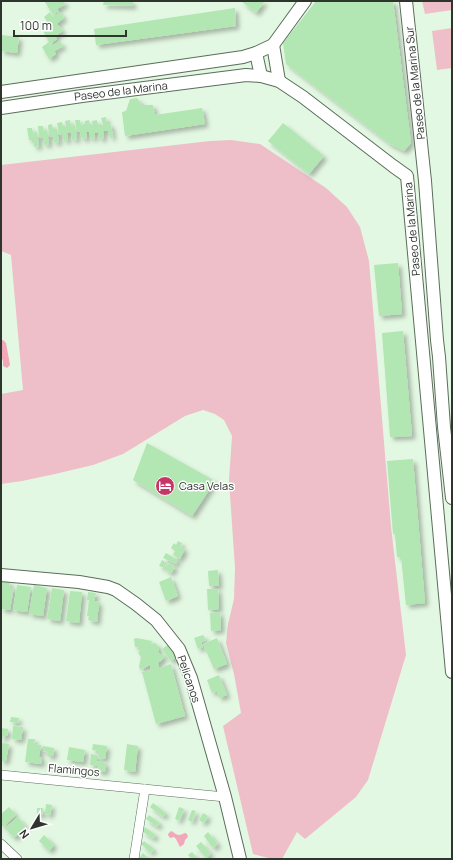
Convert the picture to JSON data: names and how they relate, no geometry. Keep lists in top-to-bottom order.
{
  "streets": {
    "street": [
      "Paseo de la Marina Sur",
      "Paseo de la Marina",
      "Pelicanos",
      "Flamingos"
    ]
  },
  "crossings": [
    ["Paseo de la Marina Sur", "Paseo de la Marina"],
    ["Pelicanos", "Flamingos"]
  ],
  "places": {
    "hotel": ["Casa Velas"]
  },
  "scale_bar": "100 m",
  "north": "bottom left"
}
